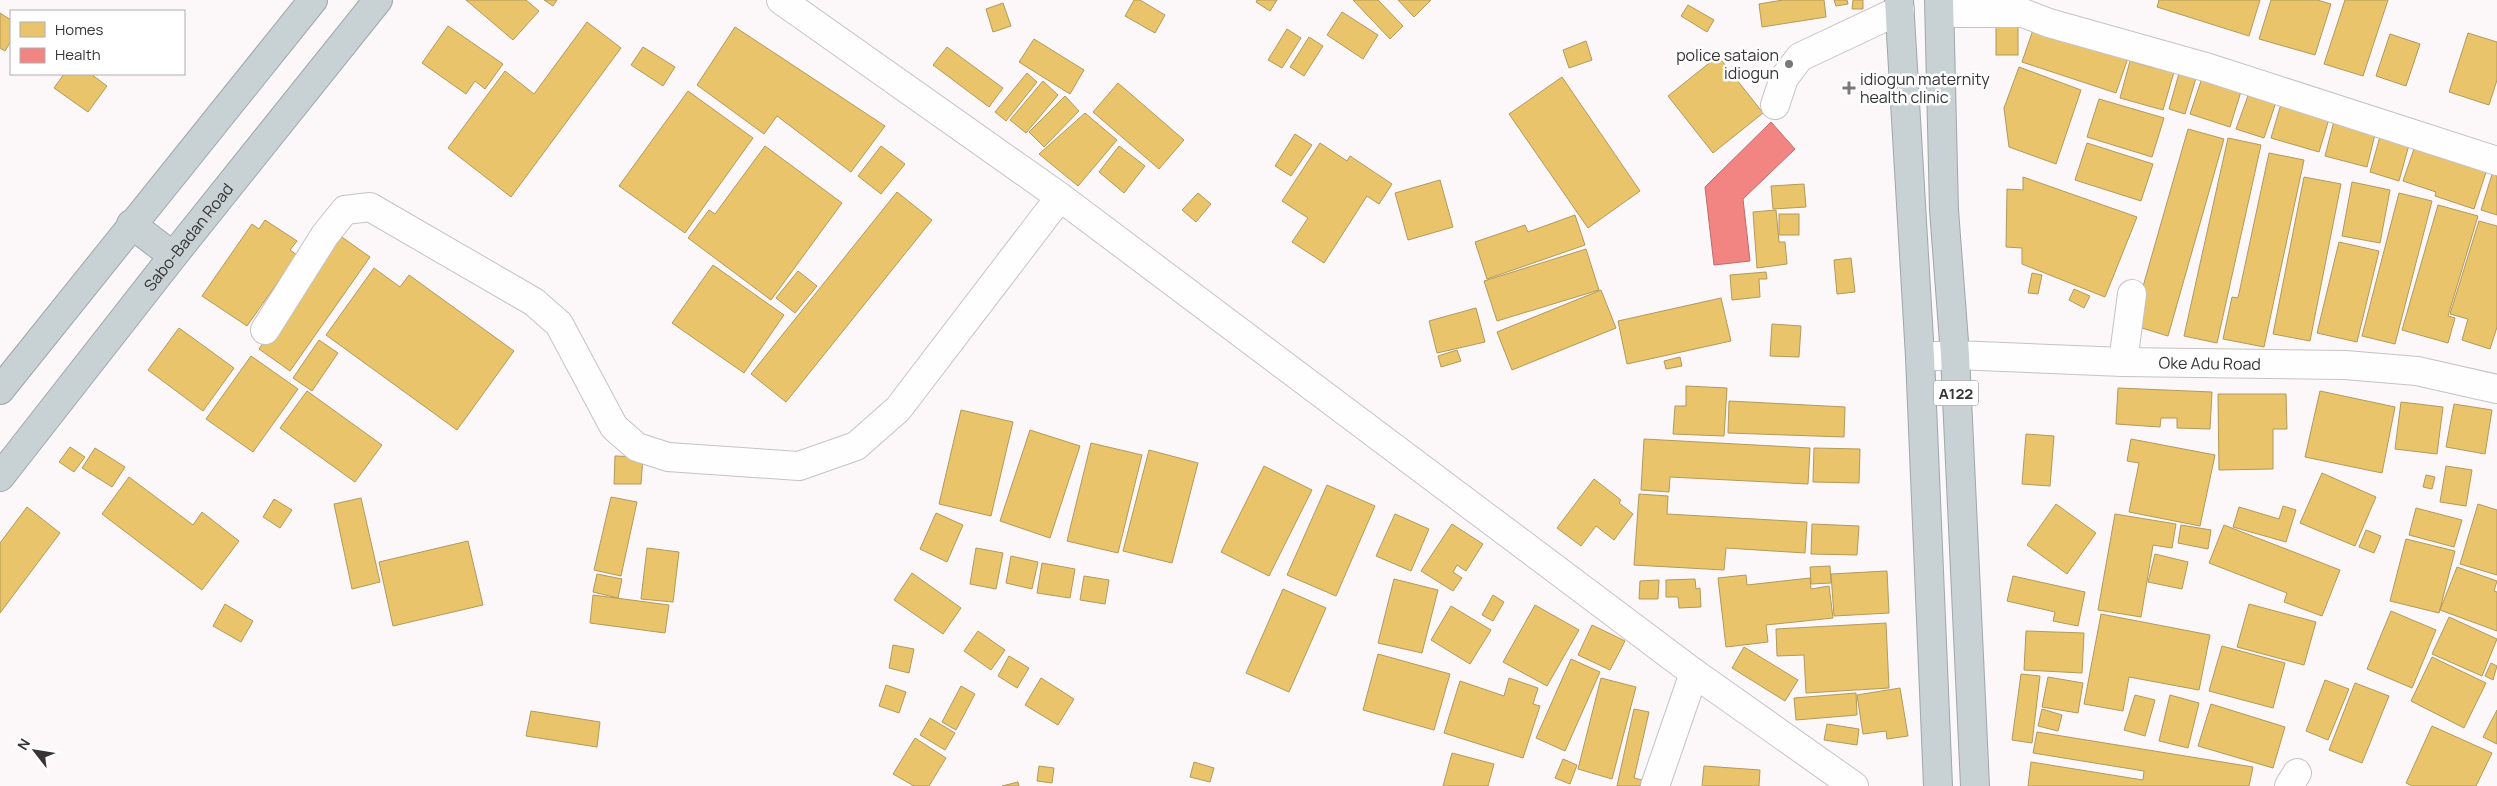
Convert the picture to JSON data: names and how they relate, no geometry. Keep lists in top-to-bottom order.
{
  "streets": {
    "highway": ["Sabo-Badan Road", "A122"],
    "street": ["Oke Adu Road"]
  },
  "crossings": [
    ["Oke Adu Road", "A122"]
  ],
  "places": {
    "other": ["police sataion idiogun"],
    "health": ["idiogun maternity health clinic"]
  },
  "legend": ["Homes", "Health"],
  "north": "top left"
}
